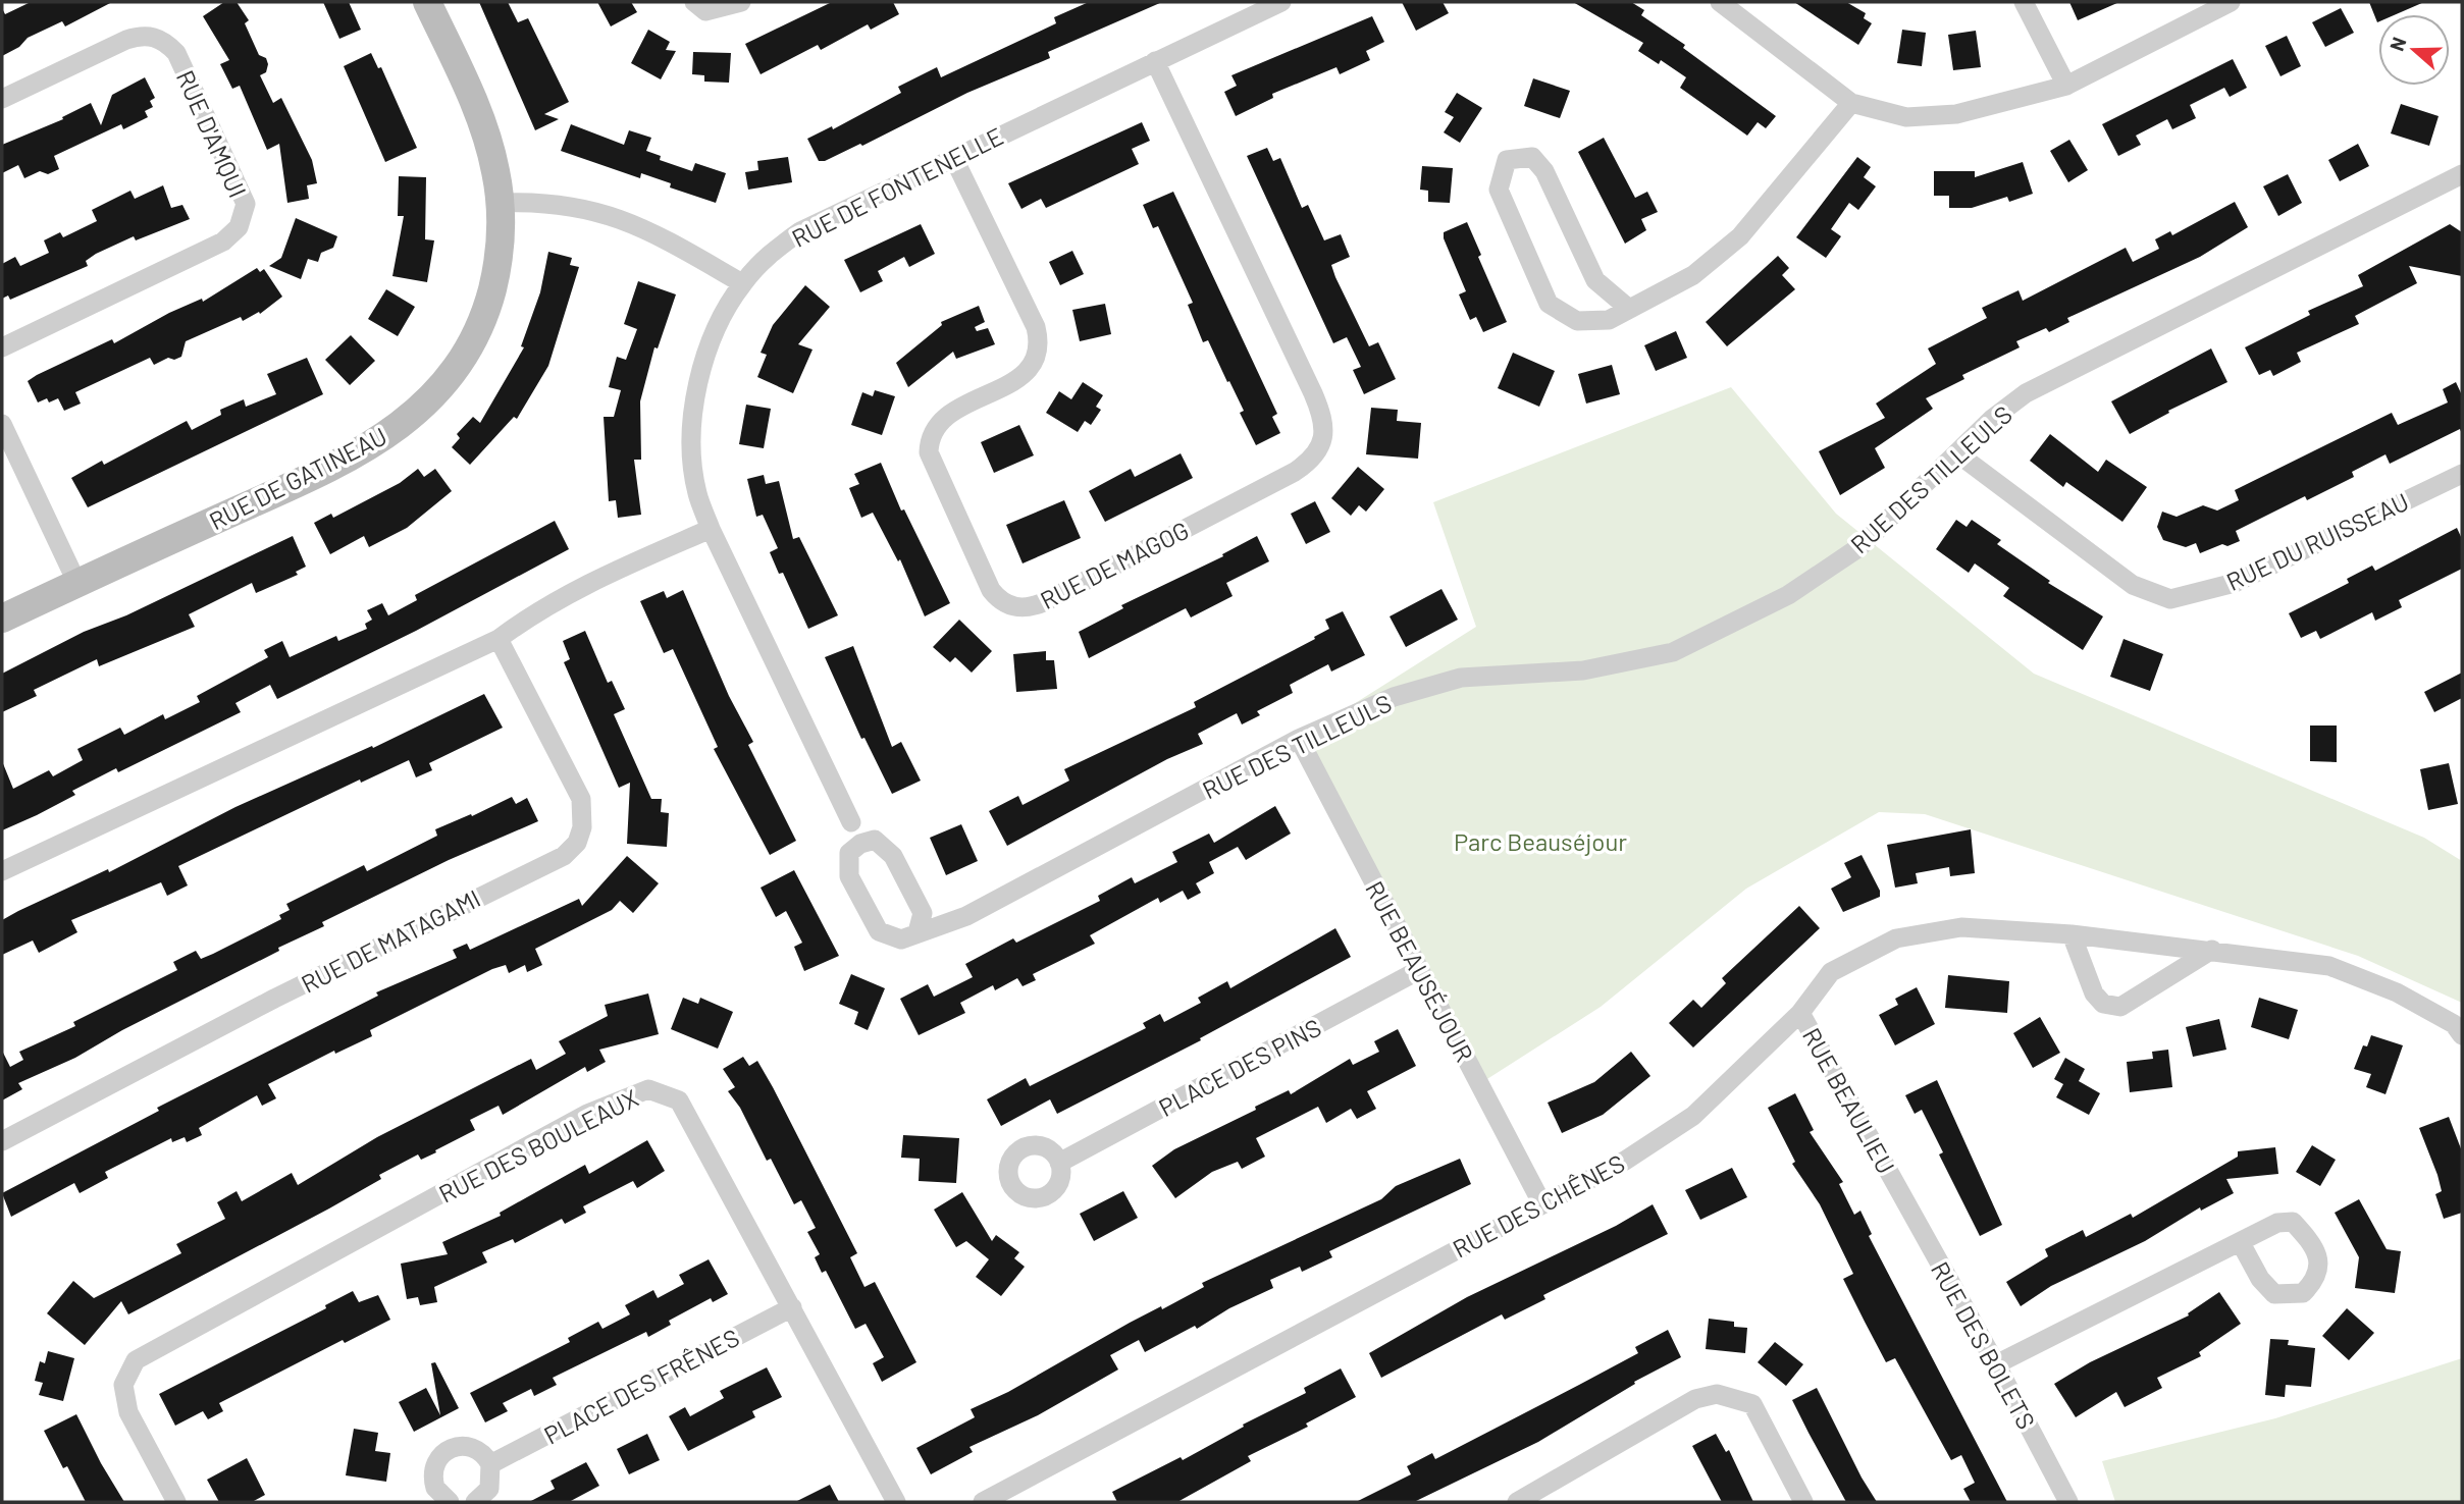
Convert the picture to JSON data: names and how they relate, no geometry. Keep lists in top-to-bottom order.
{
  "streets": {
    "street": [
      "RUE D'AMQUI",
      "RUE DE FONTENELLE",
      "RUE DE GATINEAU",
      "RUE DES TILLEULS",
      "RUE DU RUISSEAU",
      "RUE DE MAGOG",
      "RUE DE MATAGAMI",
      "RUE BEAUSÉJOUR",
      "PLACE DES PINS",
      "RUE BEAULIEU",
      "RUE DES BOULEAUX",
      "RUE DES CHÊNES",
      "RUE DES BOLETS",
      "PLACE DES FRÊNES"
    ]
  },
  "crossings": [
    ["RUE DE FONTENELLE", "RUE DE MAGOG"],
    ["RUE DES TILLEULS", "RUE DU RUISSEAU"],
    ["RUE DES TILLEULS", "RUE BEAUSÉJOUR"],
    ["RUE BEAUSÉJOUR", "PLACE DES PINS"],
    ["RUE BEAUSÉJOUR", "RUE DES CHÊNES"],
    ["RUE BEAULIEU", "RUE DES CHÊNES"],
    ["RUE BEAULIEU", "RUE DES BOLETS"],
    ["RUE DES BOULEAUX", "PLACE DES FRÊNES"]
  ],
  "parks": ["Parc Beauséjour"],
  "north": "left"
}
